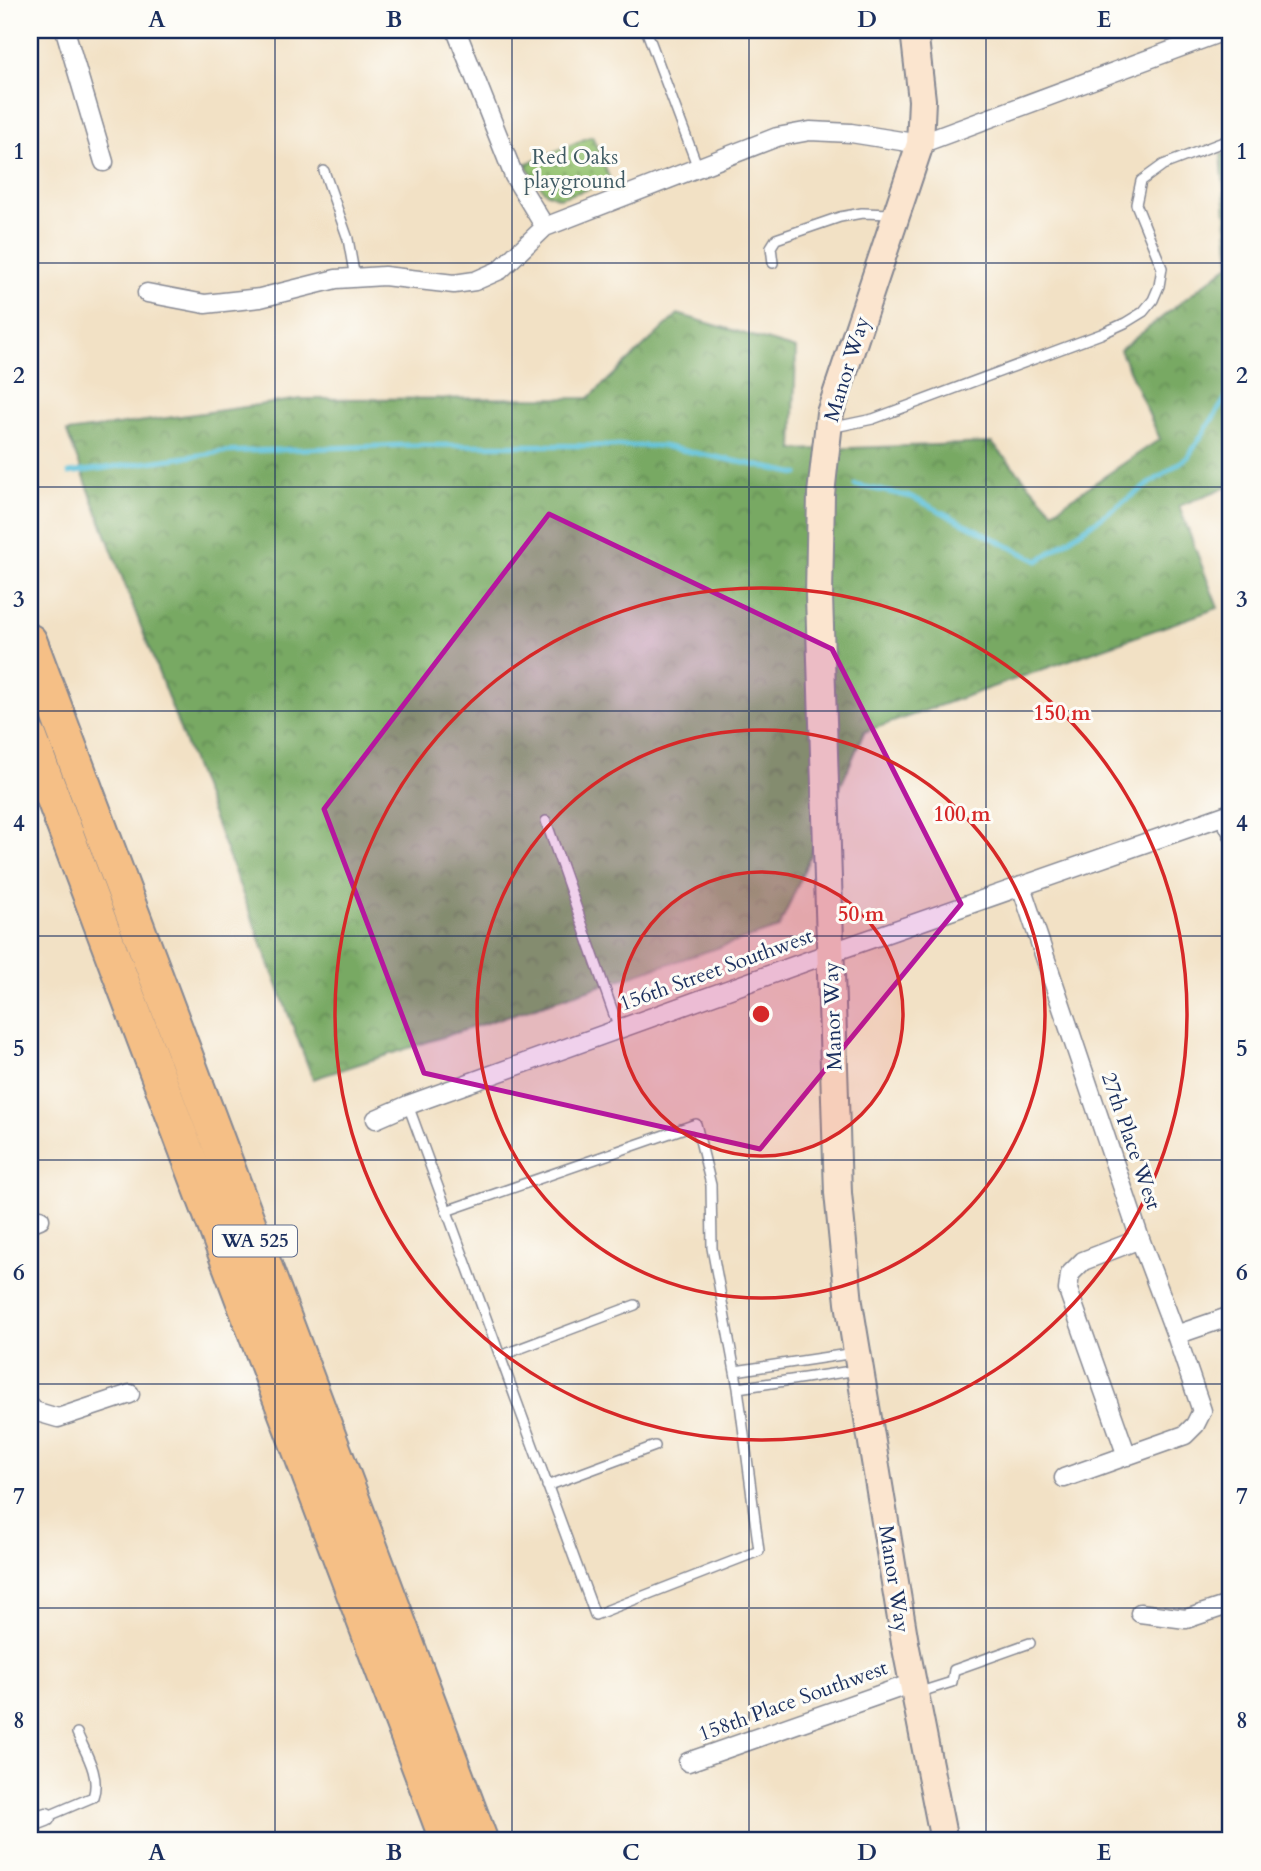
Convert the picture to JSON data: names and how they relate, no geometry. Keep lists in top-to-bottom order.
{
  "streets": {
    "highway": ["WA 525"],
    "street": [
      "Manor Way",
      "156th Street Southwest",
      "27th Place West",
      "158th Place Southwest"
    ]
  },
  "crossings": [
    ["Manor Way", "156th Street Southwest"],
    ["Manor Way", "158th Place Southwest"],
    ["156th Street Southwest", "27th Place West"]
  ],
  "parks": ["Red Oaks playground"],
  "grid": {
    "columns": [
      "A",
      "B",
      "C",
      "D",
      "E"
    ],
    "rows": [
      "1",
      "2",
      "3",
      "4",
      "5",
      "6",
      "7",
      "8"
    ]
  },
  "rings": ["150 m", "100 m", "50 m"]
}
